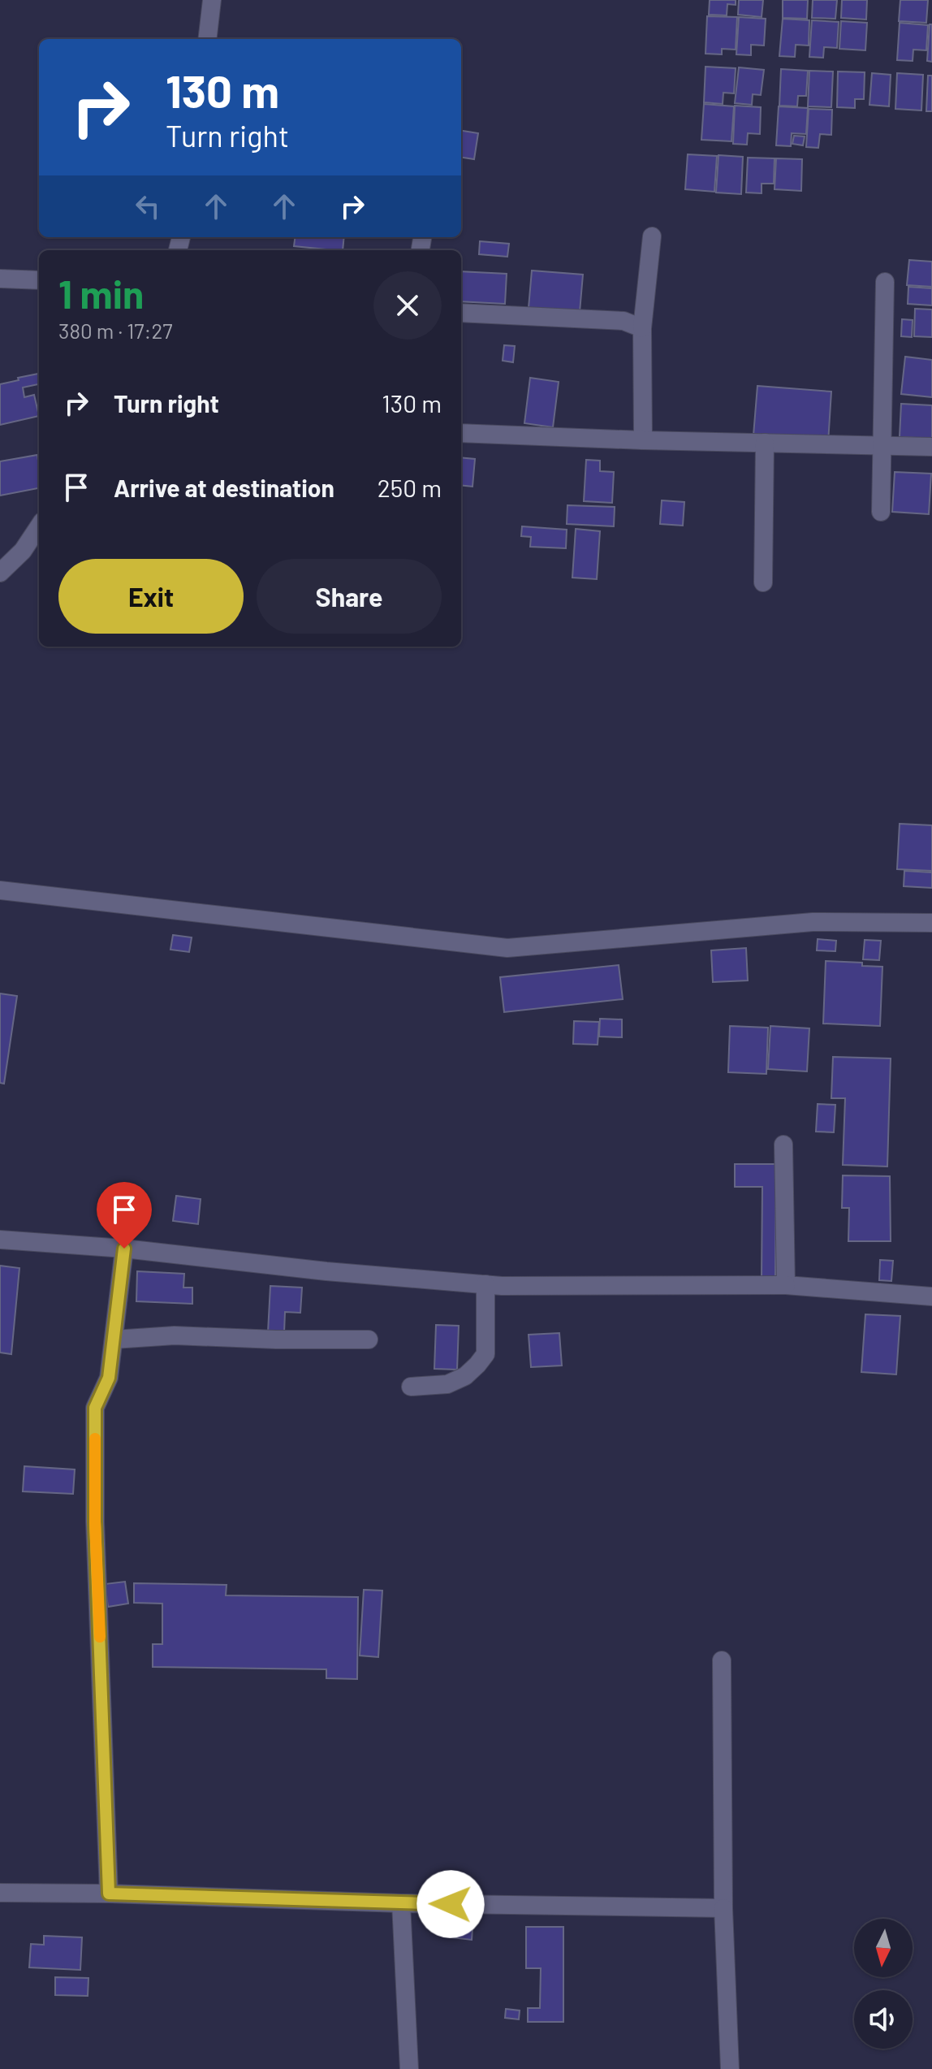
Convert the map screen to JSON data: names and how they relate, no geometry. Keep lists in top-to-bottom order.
{
  "north": "bottom",
  "page": {
    "turn": ["130 m", "Turn right"],
    "heading": ["1 min", "380 m · 17:27"],
    "list": [
      {
        "name": "Turn right",
        "value": "130 m"
      },
      {
        "name": "Arrive at destination",
        "value": "250 m"
      }
    ],
    "buttons": ["Exit", "Share"]
  }
}
